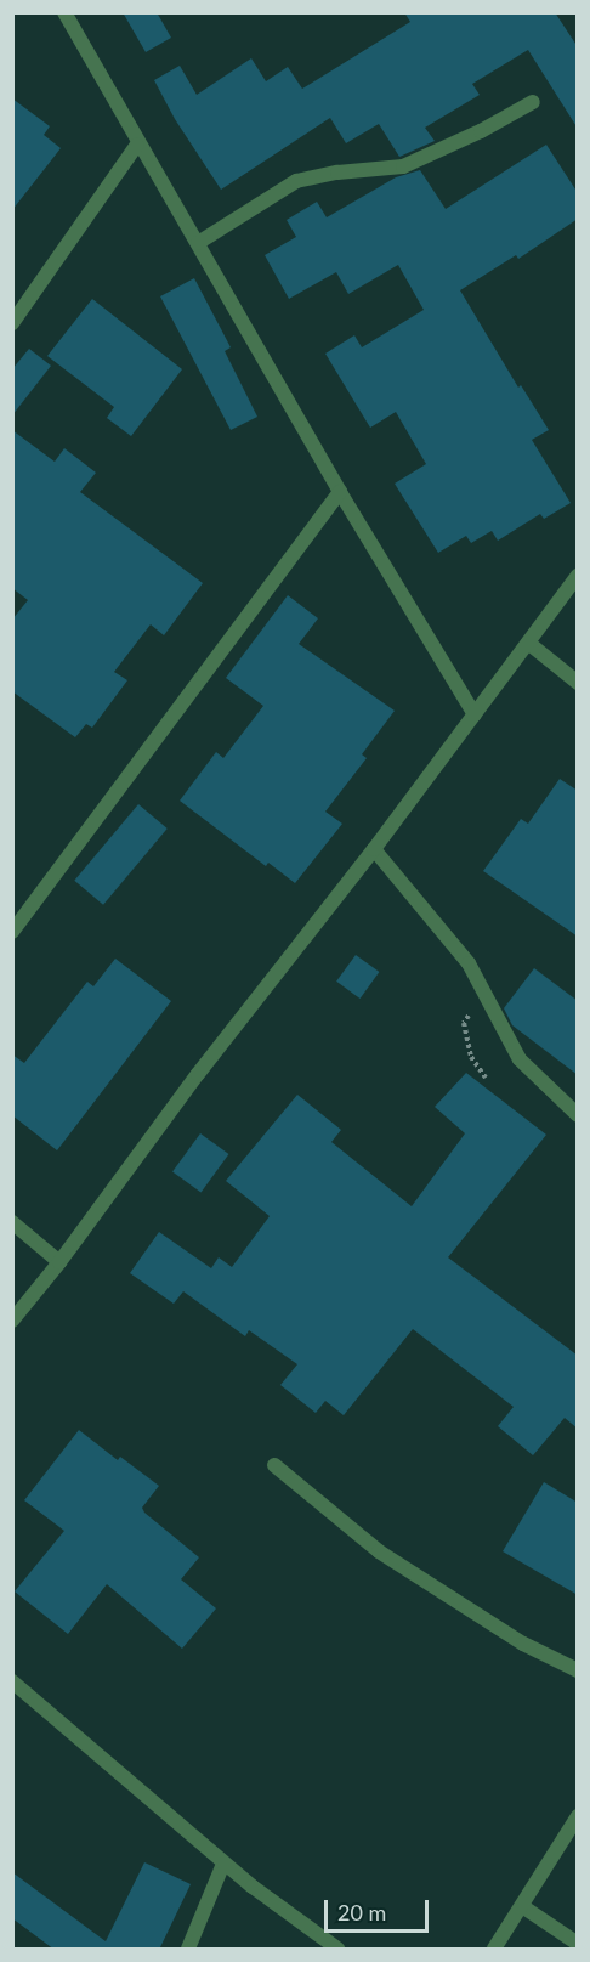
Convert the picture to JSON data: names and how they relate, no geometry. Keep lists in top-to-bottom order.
{
  "scale_bar": "20 m"
}
